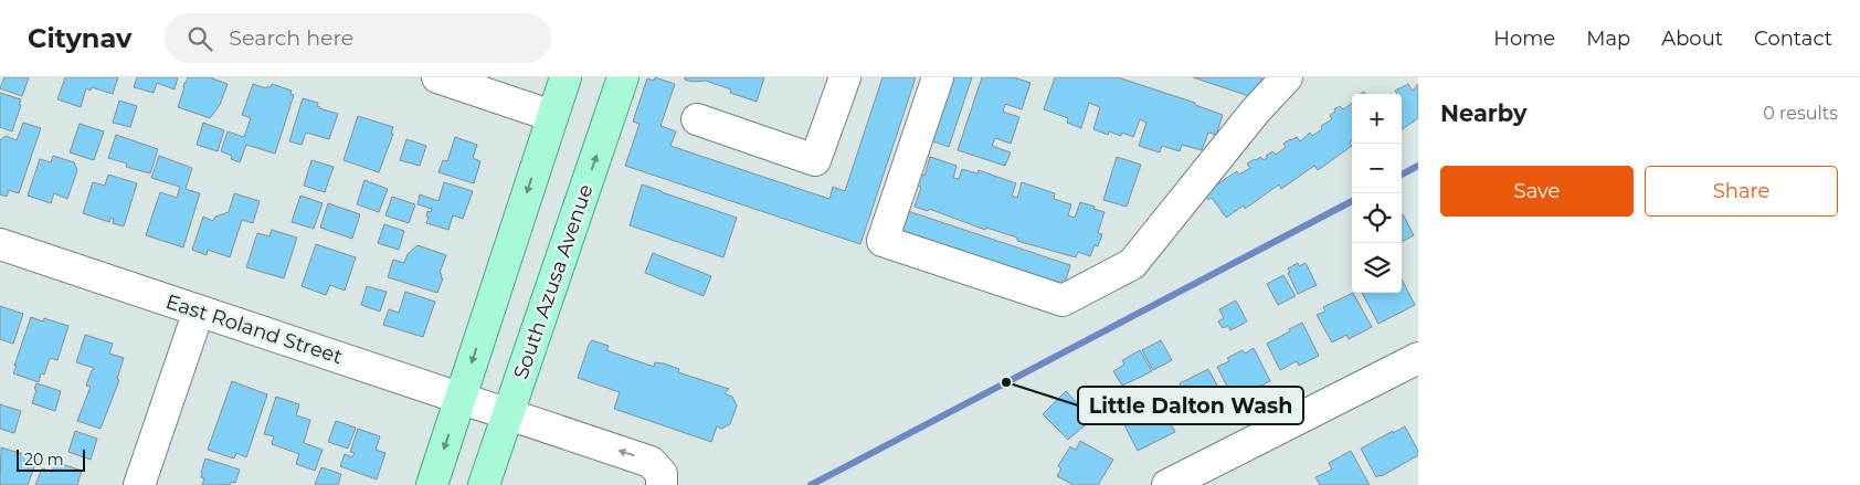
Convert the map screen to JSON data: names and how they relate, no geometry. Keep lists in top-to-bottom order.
{
  "streets": {
    "main road": ["South Azusa Avenue"],
    "street": ["East Roland Street"]
  },
  "crossings": [
    ["South Azusa Avenue", "East Roland Street"]
  ],
  "places": ["Little Dalton Wash"],
  "scale_bar": "20 m",
  "page": {
    "header": "Citynav",
    "search": "Search here",
    "nav": [
      "Home",
      "Map",
      "About",
      "Contact"
    ],
    "heading": ["Nearby", "0 results"],
    "map_buttons": ["+", "−"],
    "buttons": ["Save", "Share"],
    "scale": "20 m"
  }
}
